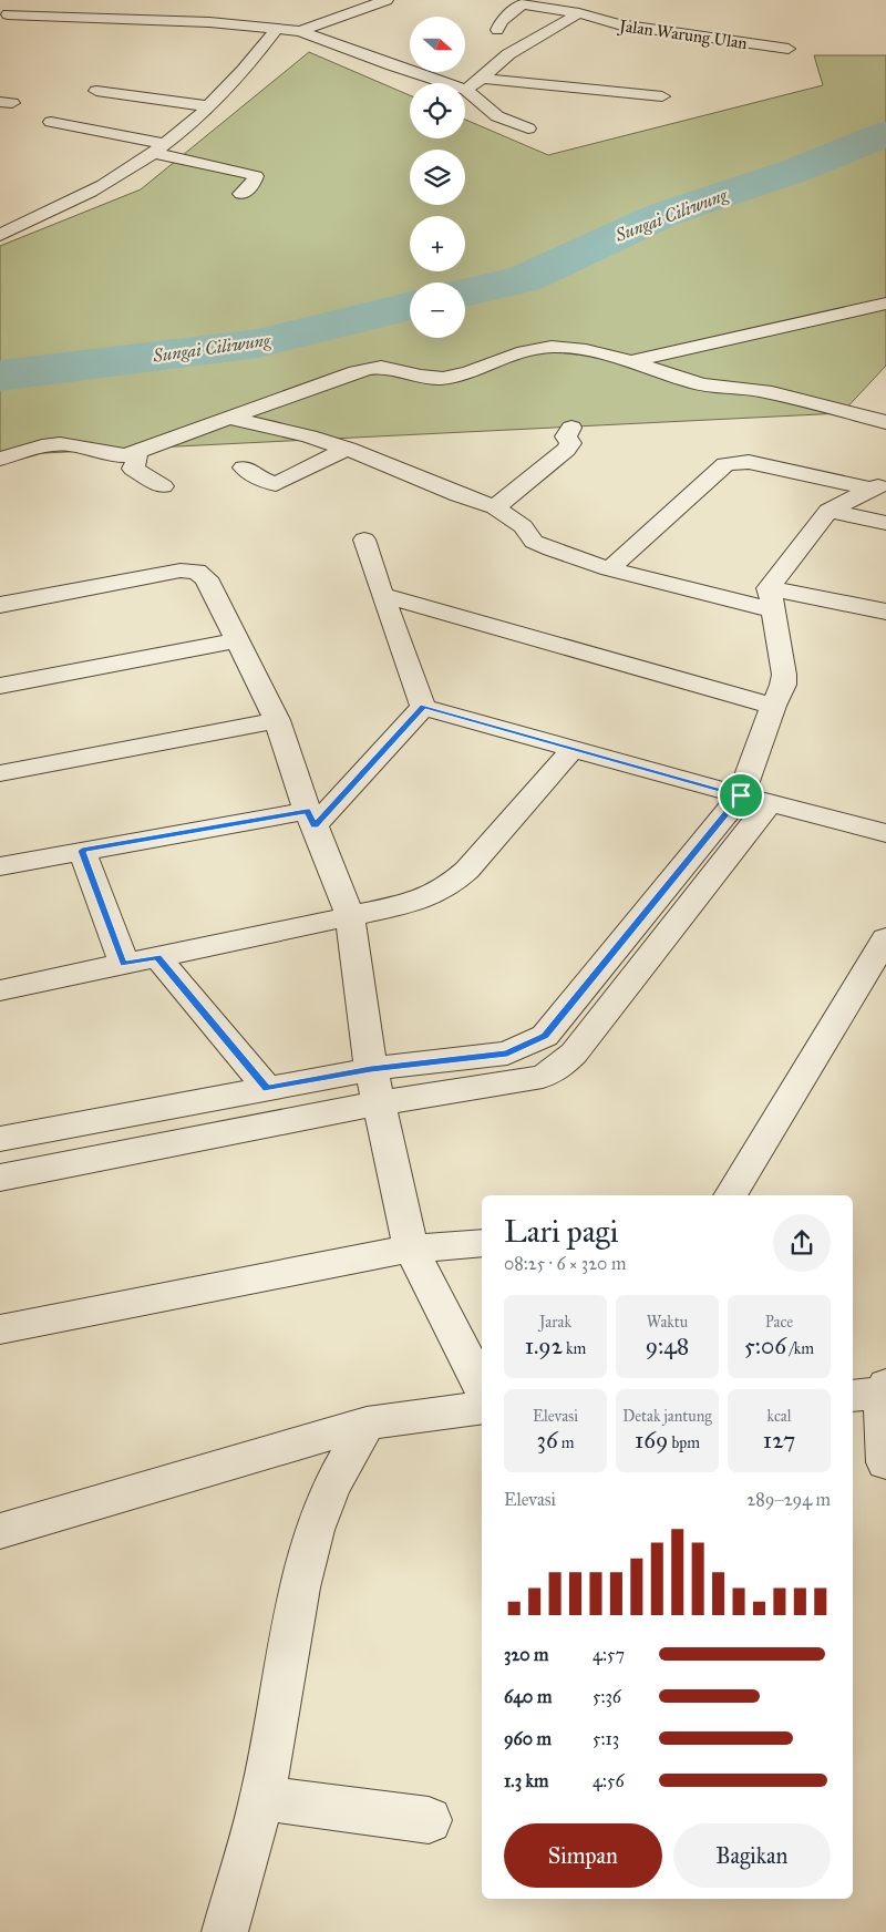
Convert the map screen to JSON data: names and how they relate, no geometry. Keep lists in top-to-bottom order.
{
  "streets": {
    "street": ["Jalan Warung Ulan"]
  },
  "water": ["Sungai Ciliwung"],
  "north": "right",
  "page": {
    "map_buttons": ["+", "−"],
    "heading": ["Lari pagi", "08:25 · 6 × 320 m"],
    "stats": [
      ["Jarak", "1.92 km"],
      ["Waktu", "9:48"],
      ["Pace", "5:06 /km"],
      ["Elevasi", "36 m"],
      ["Detak jantung", "169 bpm"],
      ["kcal", "127"]
    ],
    "chart": ["Elevasi", "289–294 m"],
    "list": [
      {
        "name": "320 m",
        "note": "4:57"
      },
      {
        "name": "640 m",
        "note": "5:36"
      },
      {
        "name": "960 m",
        "note": "5:13"
      },
      {
        "name": "1.3 km",
        "note": "4:56"
      }
    ],
    "buttons": ["Simpan", "Bagikan"]
  }
}
